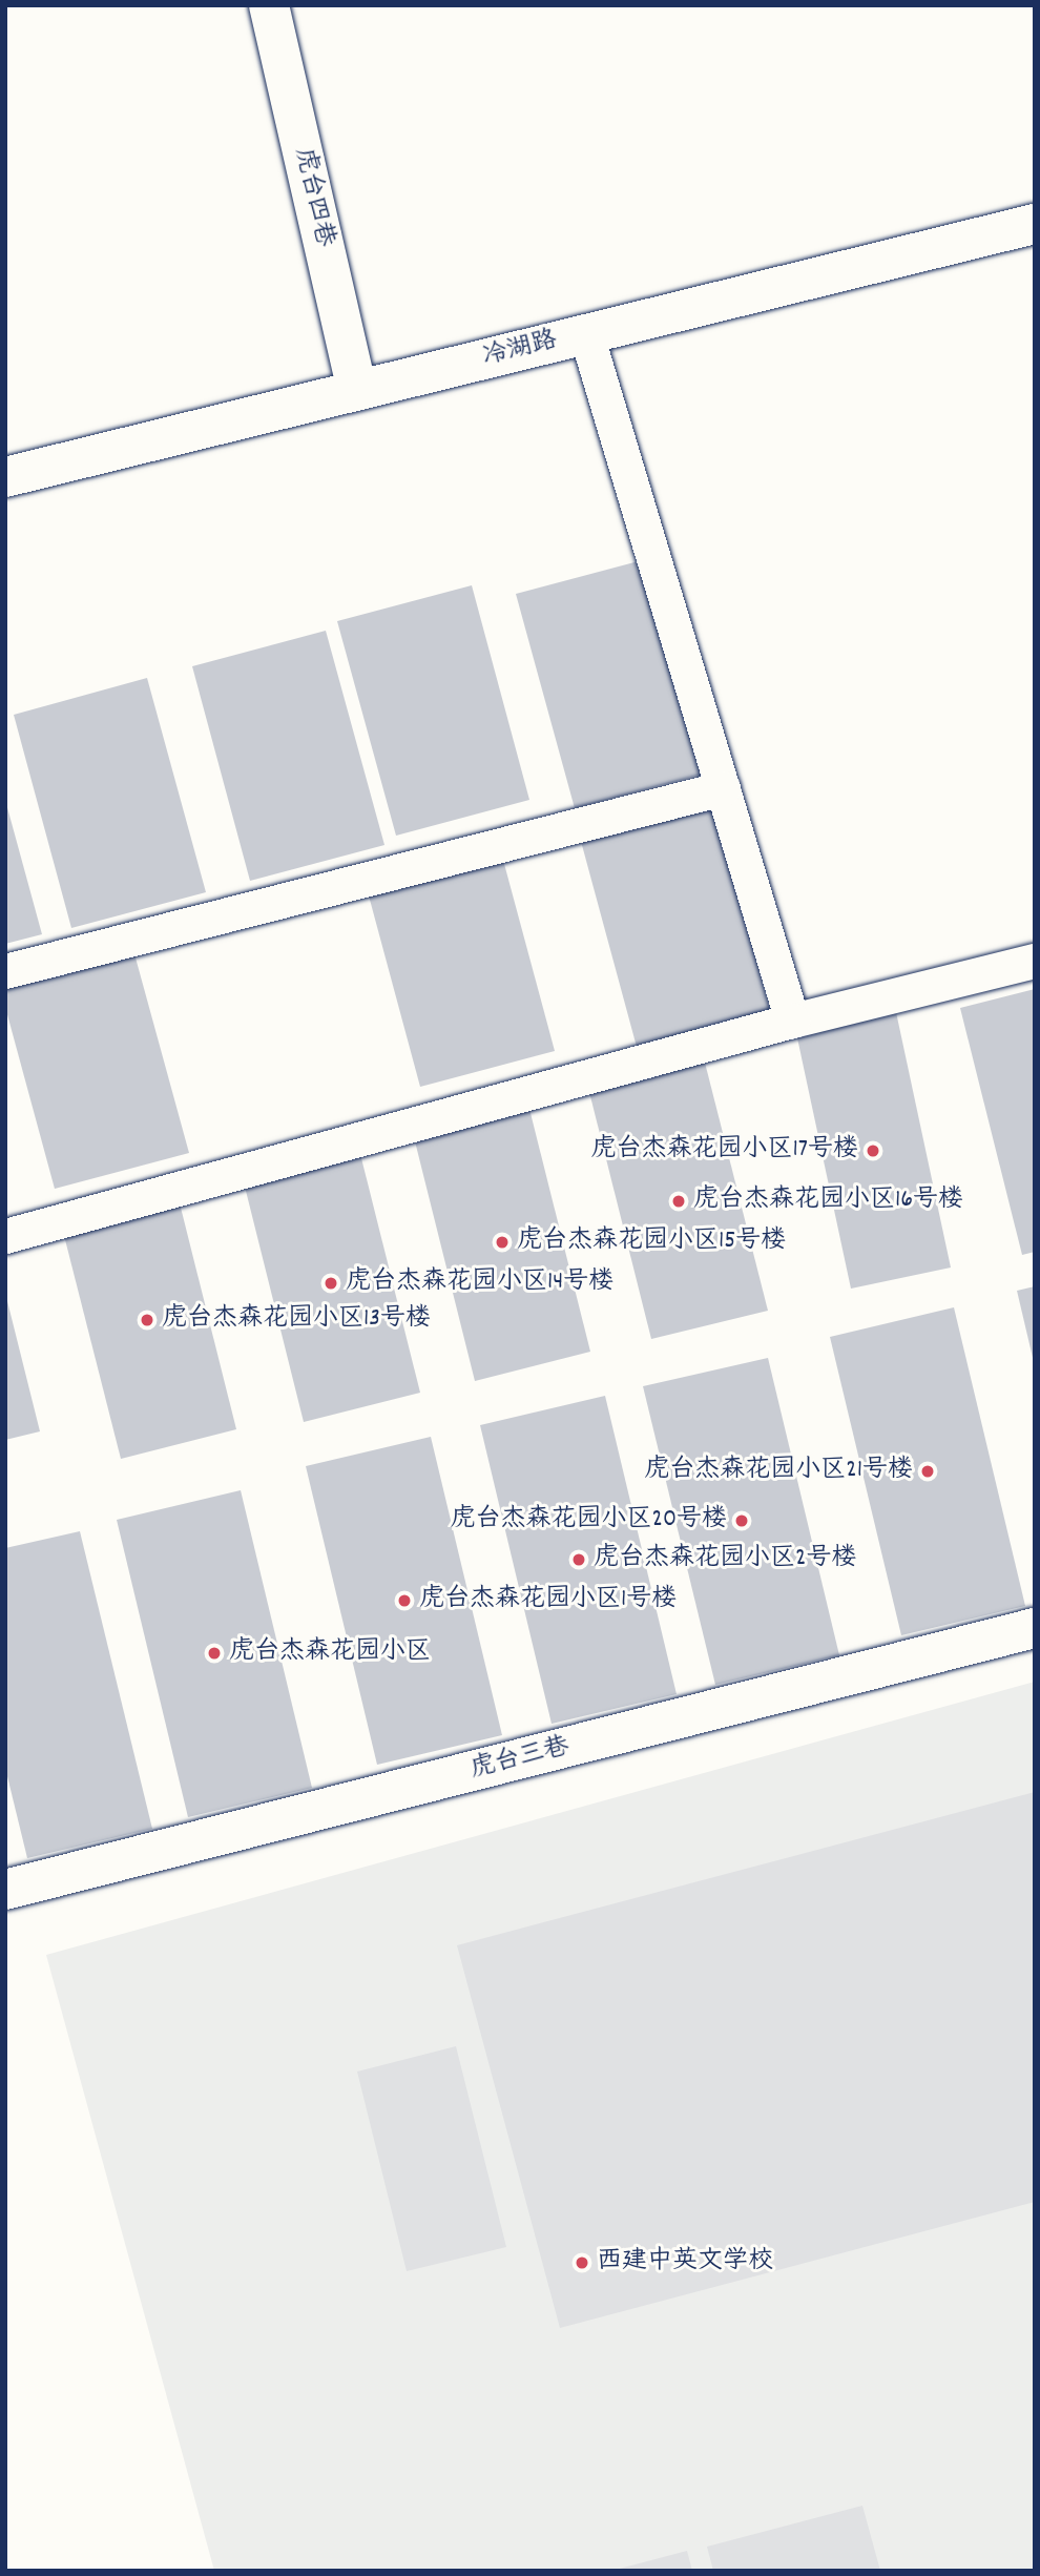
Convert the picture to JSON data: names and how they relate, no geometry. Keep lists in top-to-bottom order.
{
  "streets": {
    "street": ["虎台四巷", "冷湖路", "虎台三巷"]
  },
  "crossings": [
    ["虎台四巷", "冷湖路"]
  ],
  "places": [
    "虎台杰森花园小区17号楼",
    "虎台杰森花园小区16号楼",
    "虎台杰森花园小区15号楼",
    "虎台杰森花园小区14号楼",
    "虎台杰森花园小区13号楼",
    "虎台杰森花园小区21号楼",
    "虎台杰森花园小区20号楼",
    "虎台杰森花园小区2号楼",
    "虎台杰森花园小区1号楼",
    "虎台杰森花园小区",
    "西建中英文学校"
  ]
}
